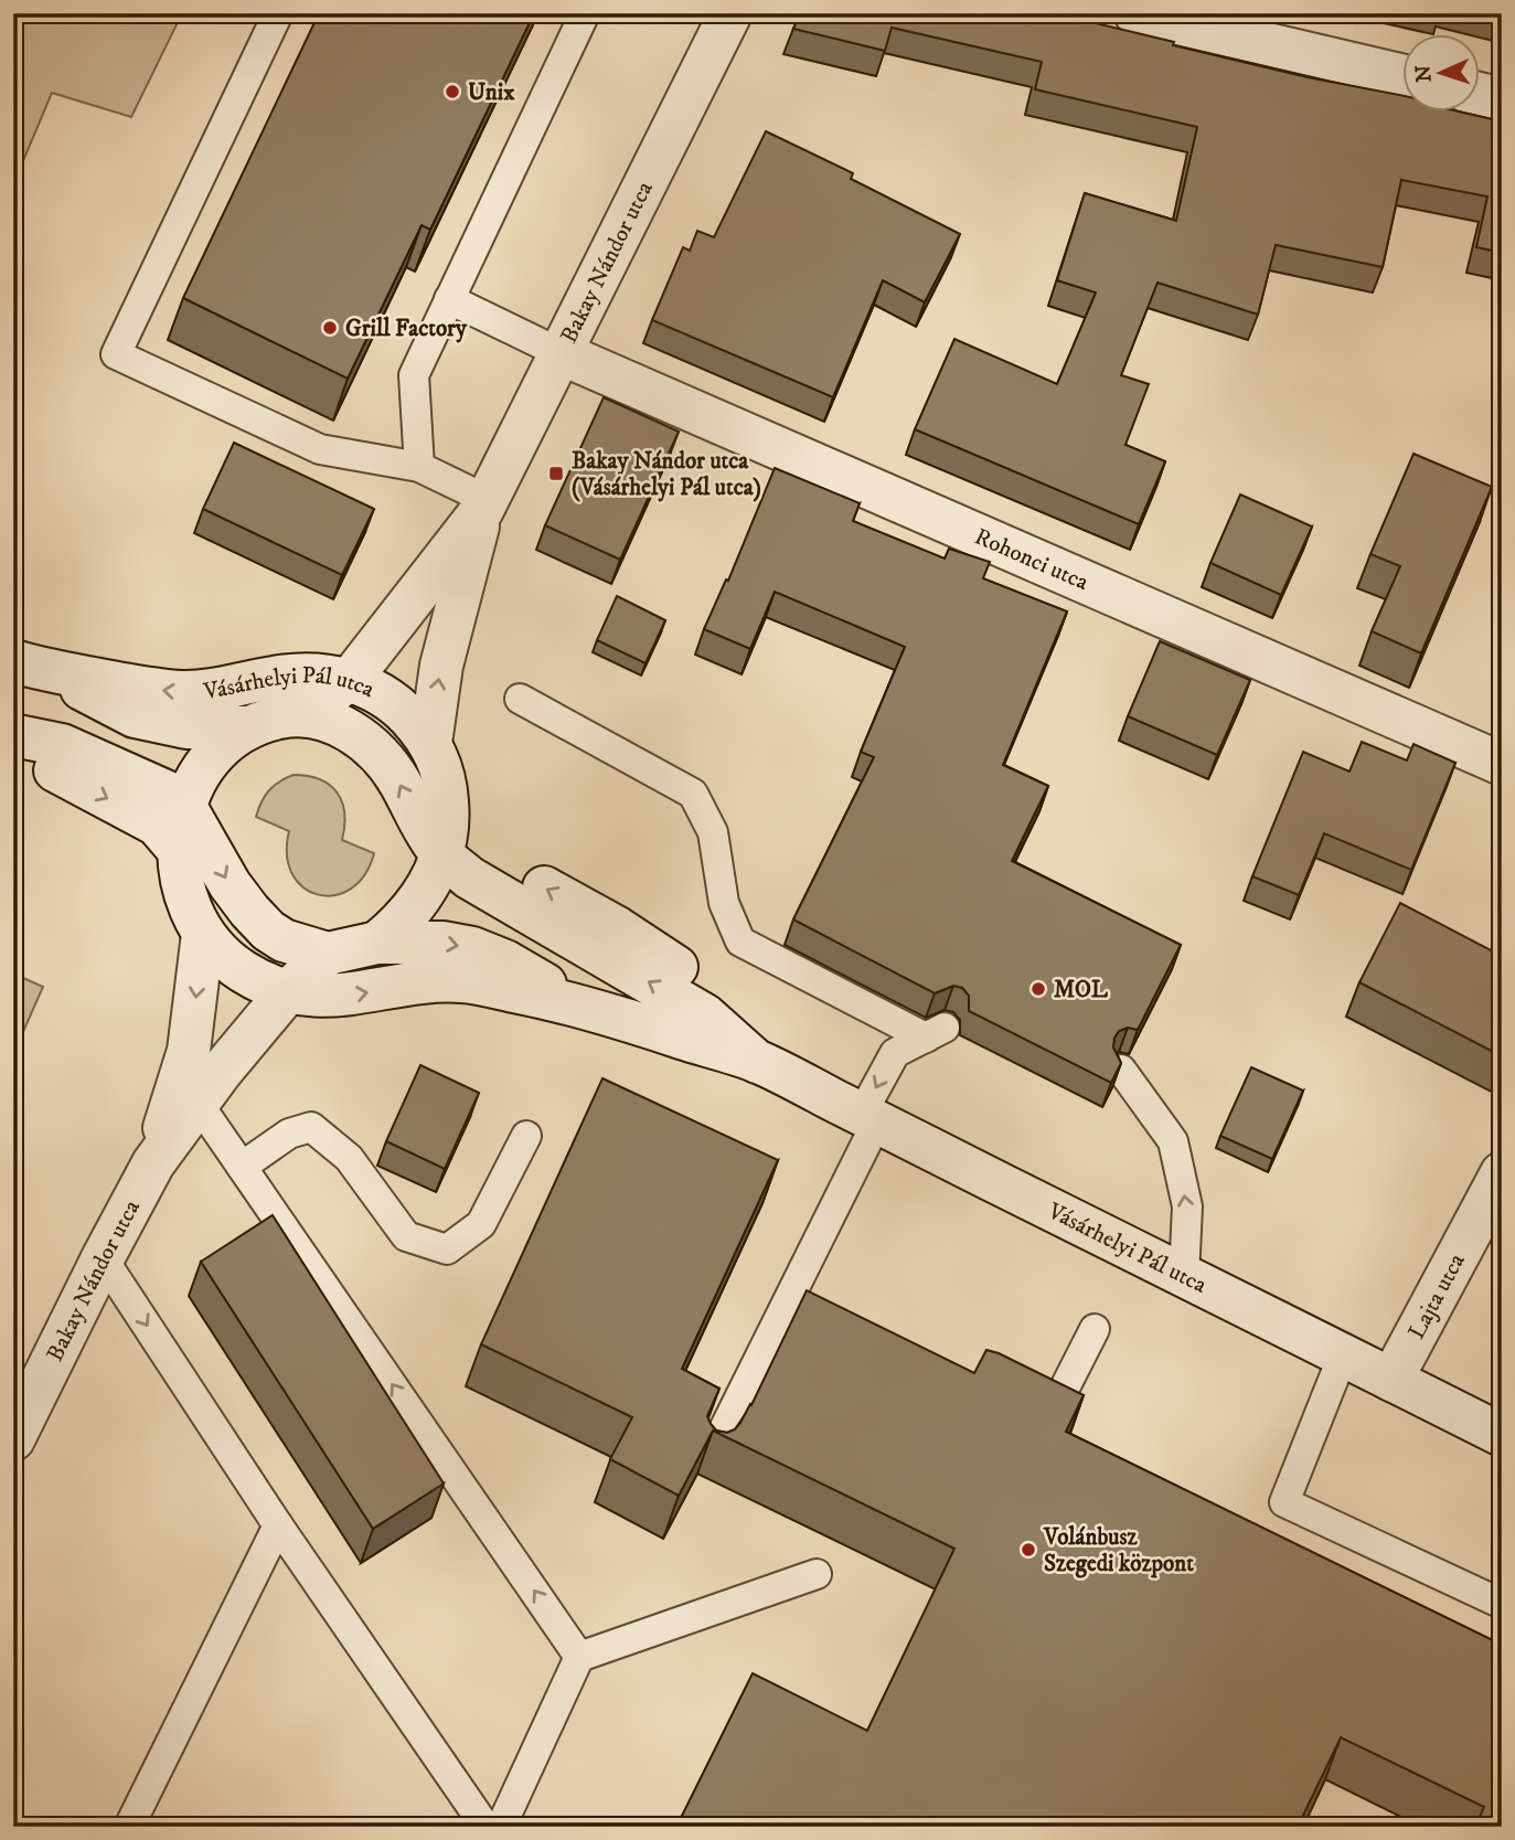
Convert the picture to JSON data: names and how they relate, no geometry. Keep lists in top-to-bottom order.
{
  "streets": {
    "main road": [
      "Bakay Nándor utca",
      "Rohonci utca",
      "Vásárhelyi Pál utca",
      "Lajta utca"
    ]
  },
  "crossings": [
    ["Bakay Nándor utca", "Rohonci utca"],
    ["Bakay Nándor utca", "Vásárhelyi Pál utca"],
    ["Vásárhelyi Pál utca", "Lajta utca"]
  ],
  "places": {
    "other": [
      "Unix",
      "Grill Factory",
      "MOL",
      "Volánbusz Szegedi központ"
    ],
    "transit": ["Bakay Nándor utca (Vásárhelyi Pál utca)"]
  },
  "north": "left"
}
